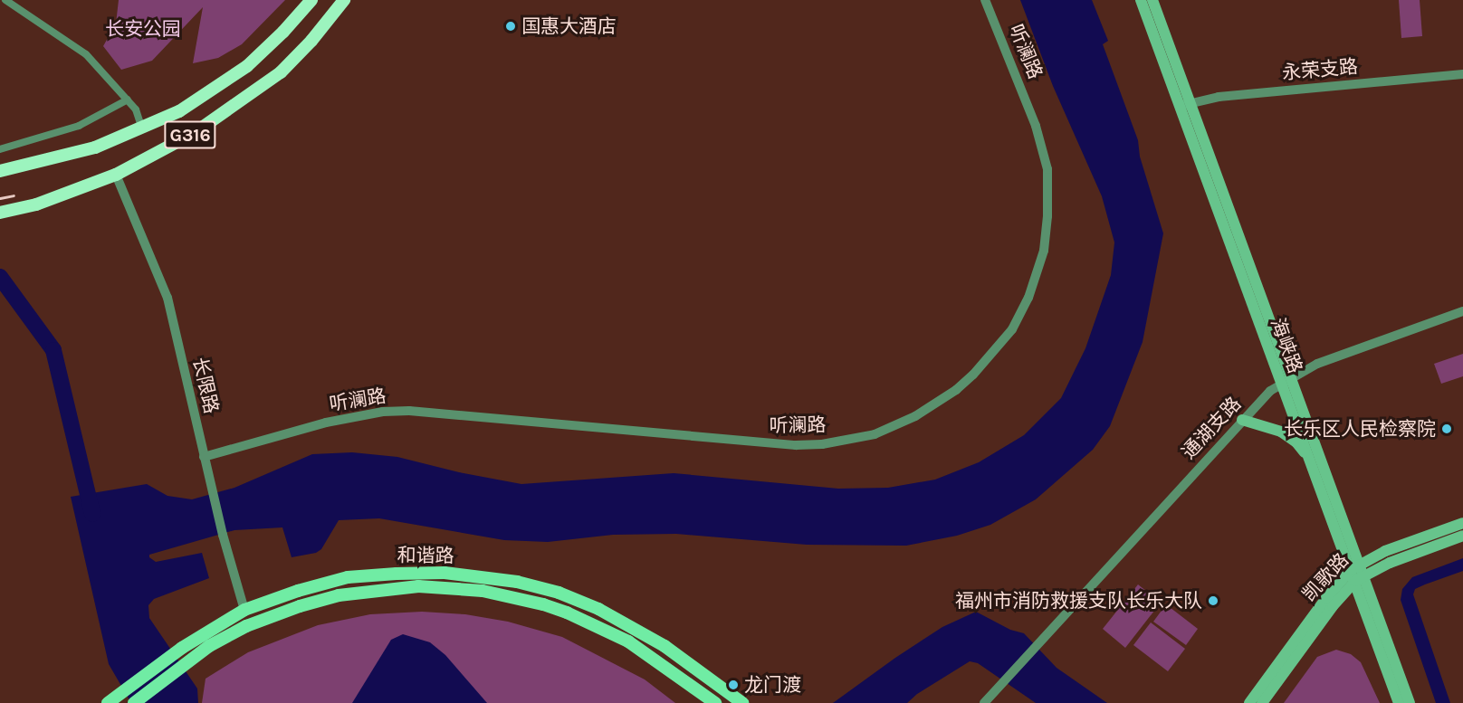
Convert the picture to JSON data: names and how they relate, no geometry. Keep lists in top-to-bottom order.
{
  "streets": {
    "highway": ["G316"],
    "main road": ["海峡路", "和谐路", "凯歌路"],
    "street": [
      "听澜路",
      "永荣支路",
      "长限路",
      "通湖支路"
    ]
  },
  "crossings": [
    ["听澜路", "长限路"],
    ["永荣支路", "海峡路"],
    ["G316", "长限路"],
    ["海峡路", "通湖支路"],
    ["海峡路", "凯歌路"],
    ["长限路", "和谐路"]
  ],
  "parks": ["长安公园"],
  "places": [
    "国惠大酒店",
    "长乐区人民检察院",
    "福州市消防救援支队长乐大队",
    "龙门渡"
  ]
}
